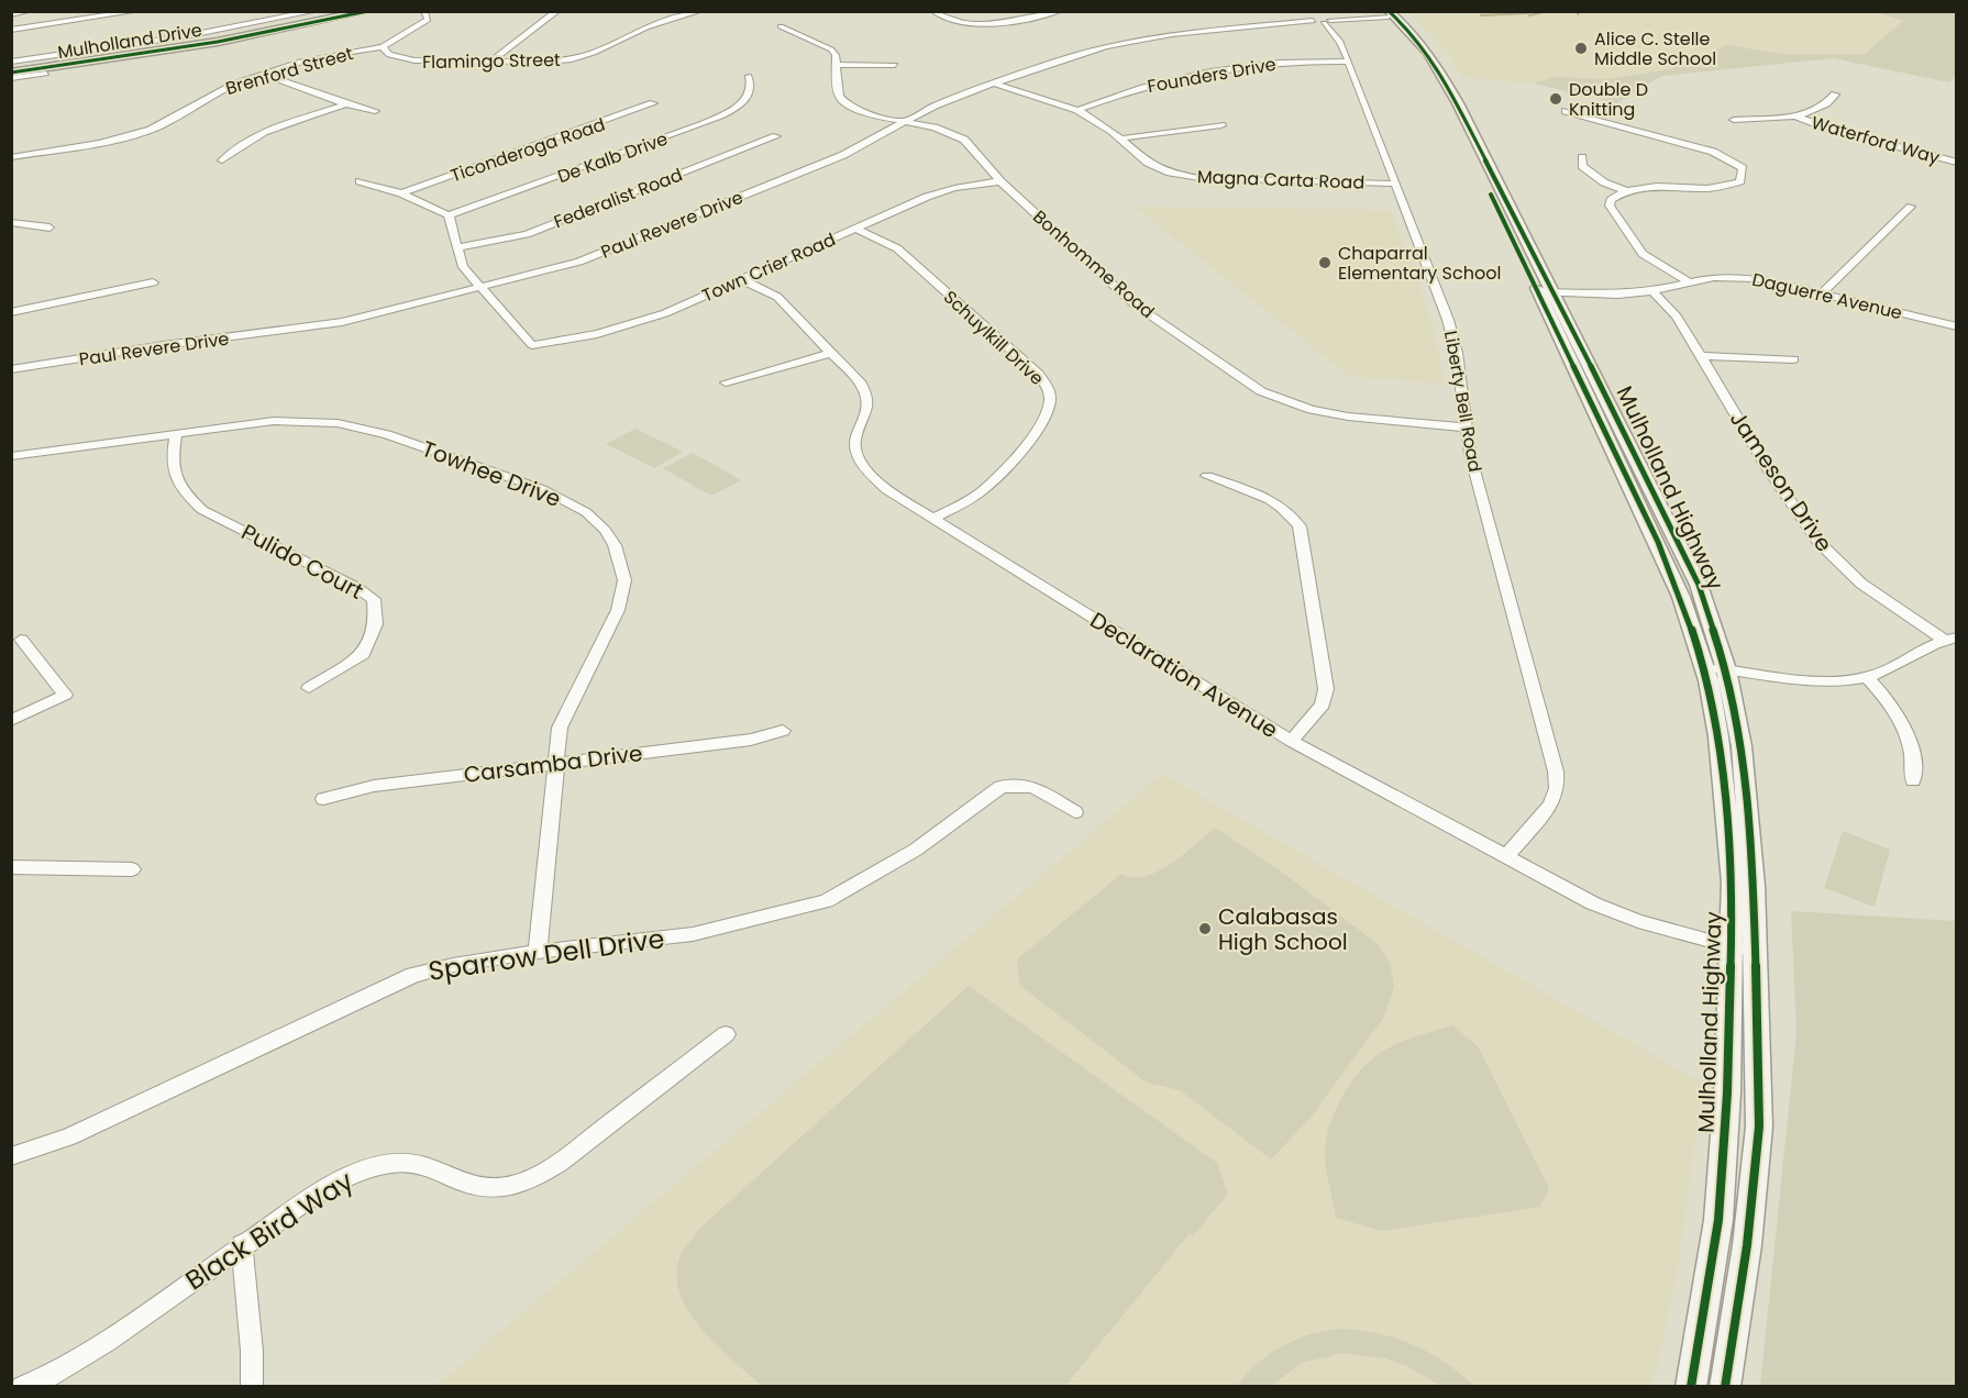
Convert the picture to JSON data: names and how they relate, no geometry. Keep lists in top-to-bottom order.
{
  "streets": {
    "main road": ["Mulholland Drive", "Mulholland Highway"],
    "street": [
      "Flamingo Street",
      "Brenford Street",
      "Founders Drive",
      "Waterford Way",
      "Ticonderoga Road",
      "De Kalb Drive",
      "Magna Carta Road",
      "Federalist Road",
      "Paul Revere Drive",
      "Bonhomme Road",
      "Town Crier Road",
      "Daguerre Avenue",
      "Schuylkill Drive",
      "Liberty Bell Road",
      "Towhee Drive",
      "Jameson Drive",
      "Pulido Court",
      "Declaration Avenue",
      "Carsamba Drive",
      "Sparrow Dell Drive",
      "Black Bird Way"
    ]
  },
  "crossings": [
    ["Flamingo Street", "Brenford Street"],
    ["Founders Drive", "Magna Carta Road"],
    ["Founders Drive", "Liberty Bell Road"],
    ["Magna Carta Road", "Paul Revere Drive"],
    ["Magna Carta Road", "Liberty Bell Road"],
    ["Paul Revere Drive", "Bonhomme Road"],
    ["Paul Revere Drive", "Town Crier Road"],
    ["Paul Revere Drive", "Liberty Bell Road"],
    ["Paul Revere Drive", "Mulholland Highway"],
    ["Bonhomme Road", "Town Crier Road"],
    ["Bonhomme Road", "Liberty Bell Road"],
    ["Town Crier Road", "Schuylkill Drive"],
    ["Town Crier Road", "Declaration Avenue"],
    ["Daguerre Avenue", "Jameson Drive"],
    ["Daguerre Avenue", "Mulholland Highway"],
    ["Schuylkill Drive", "Declaration Avenue"],
    ["Liberty Bell Road", "Declaration Avenue"],
    ["Towhee Drive", "Pulido Court"],
    ["Towhee Drive", "Carsamba Drive"],
    ["Towhee Drive", "Sparrow Dell Drive"],
    ["Mulholland Highway", "Declaration Avenue"]
  ],
  "places": [
    "Alice C. Stelle Middle School",
    "Double D Knitting",
    "Chaparral Elementary School",
    "Calabasas High School"
  ]
}
